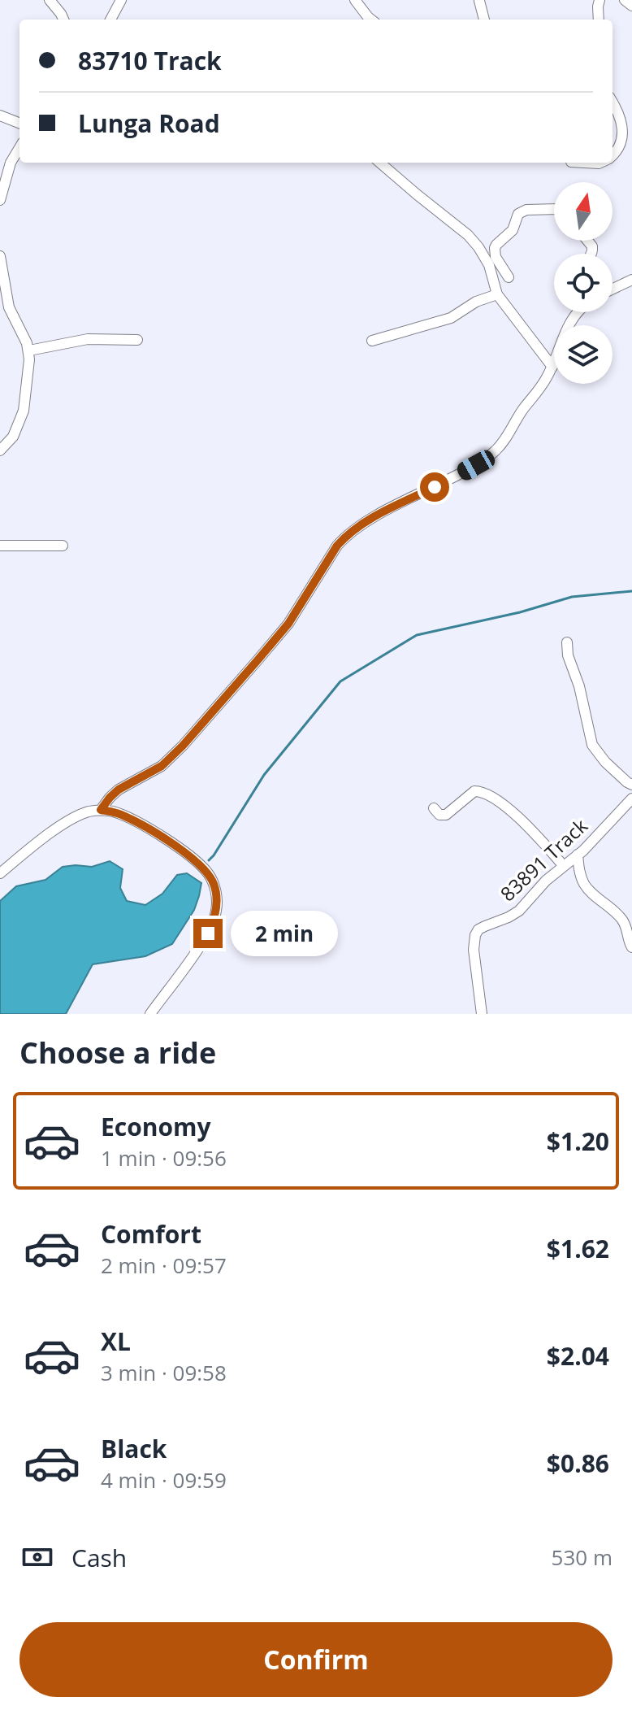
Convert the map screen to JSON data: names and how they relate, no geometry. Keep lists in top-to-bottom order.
{
  "streets": {
    "street": ["83891 Track"]
  },
  "north": "top",
  "page": {
    "banner": ["83710 Track", "Lunga Road"],
    "bubble": "2 min",
    "heading": "Choose a ride",
    "list": [
      {
        "name": "Economy",
        "note": "1 min · 09:56",
        "value": "$1.20"
      },
      {
        "name": "Comfort",
        "note": "2 min · 09:57",
        "value": "$1.62"
      },
      {
        "name": "XL",
        "note": "3 min · 09:58",
        "value": "$2.04"
      },
      {
        "name": "Black",
        "note": "4 min · 09:59",
        "value": "$0.86"
      }
    ],
    "pay": ["Cash", "530 m"],
    "buttons": "Confirm"
  }
}
